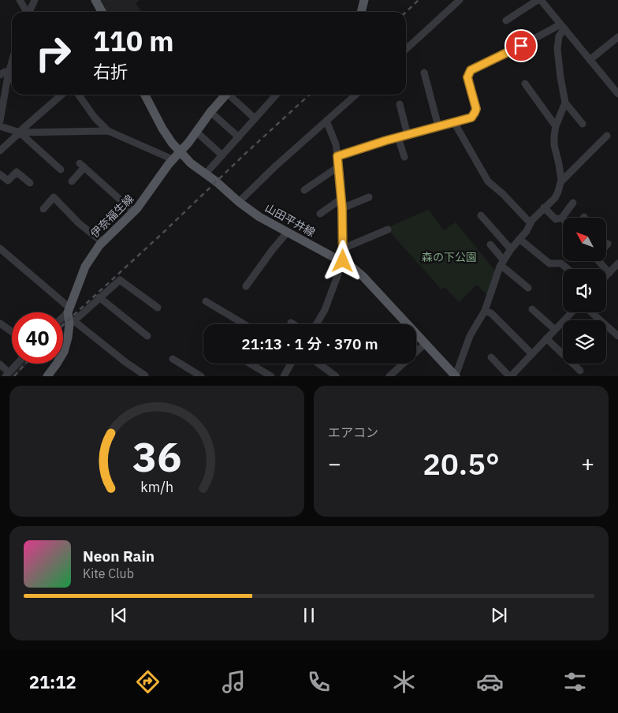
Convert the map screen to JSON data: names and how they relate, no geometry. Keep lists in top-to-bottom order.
{
  "streets": {
    "main road": ["伊奈福生線", "山田平井線"]
  },
  "crossings": [
    ["伊奈福生線", "山田平井線"]
  ],
  "parks": ["森の下公園"],
  "north": "top left",
  "page": {
    "turn": ["110 m", "右折"],
    "limit": "40",
    "trip": "21:13 · 1 分 · 370 m",
    "tile": "エアコン",
    "heat": ["−", "20.5°", "+"],
    "song": ["Neon Rain", "Kite Club"],
    "tabs": "21:12",
    "gauge": ["36", "km/h"]
  }
}
